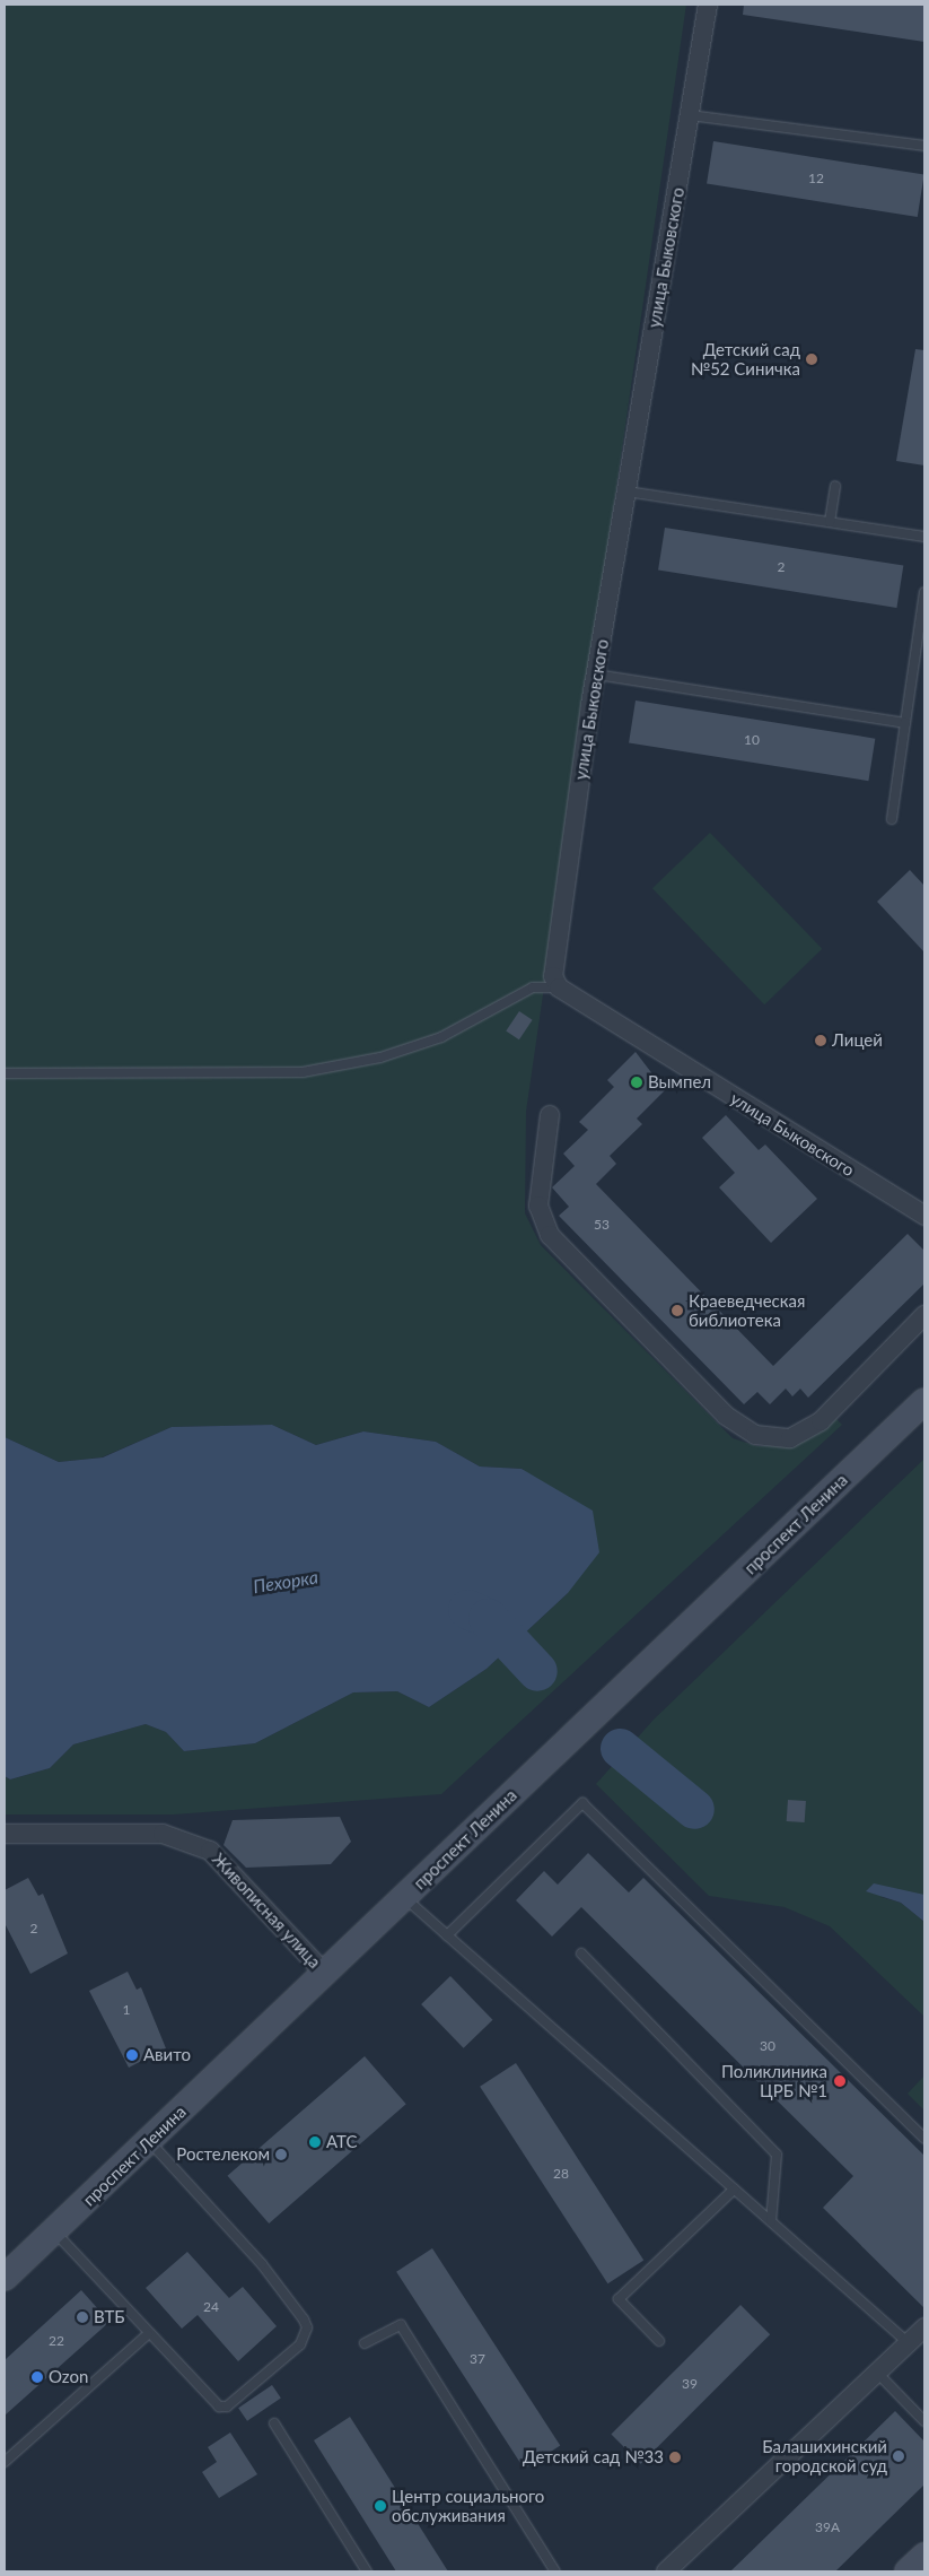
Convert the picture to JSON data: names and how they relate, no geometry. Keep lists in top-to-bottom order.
{
  "streets": {
    "main road": ["проспект Ленина"],
    "street": ["улица Быковского", "Живописная улица"]
  },
  "crossings": [
    ["проспект Ленина", "Живописная улица"]
  ],
  "water": ["Пехорка"],
  "places": [
    "Детский сад №52 Синичка",
    "Лицей",
    "Вымпел",
    "Краеведческая библиотека",
    "Авито",
    "Поликлиника ЦРБ №1",
    "АТС",
    "Ростелеком",
    "ВТБ",
    "Ozon",
    "Балашихинский городской суд",
    "Детский сад №33",
    "Центр социального обслуживания"
  ],
  "house_numbers": [
    "12",
    "2",
    "10",
    "53",
    "2",
    "1",
    "30",
    "28",
    "24",
    "22",
    "37",
    "39",
    "39А"
  ]
}
